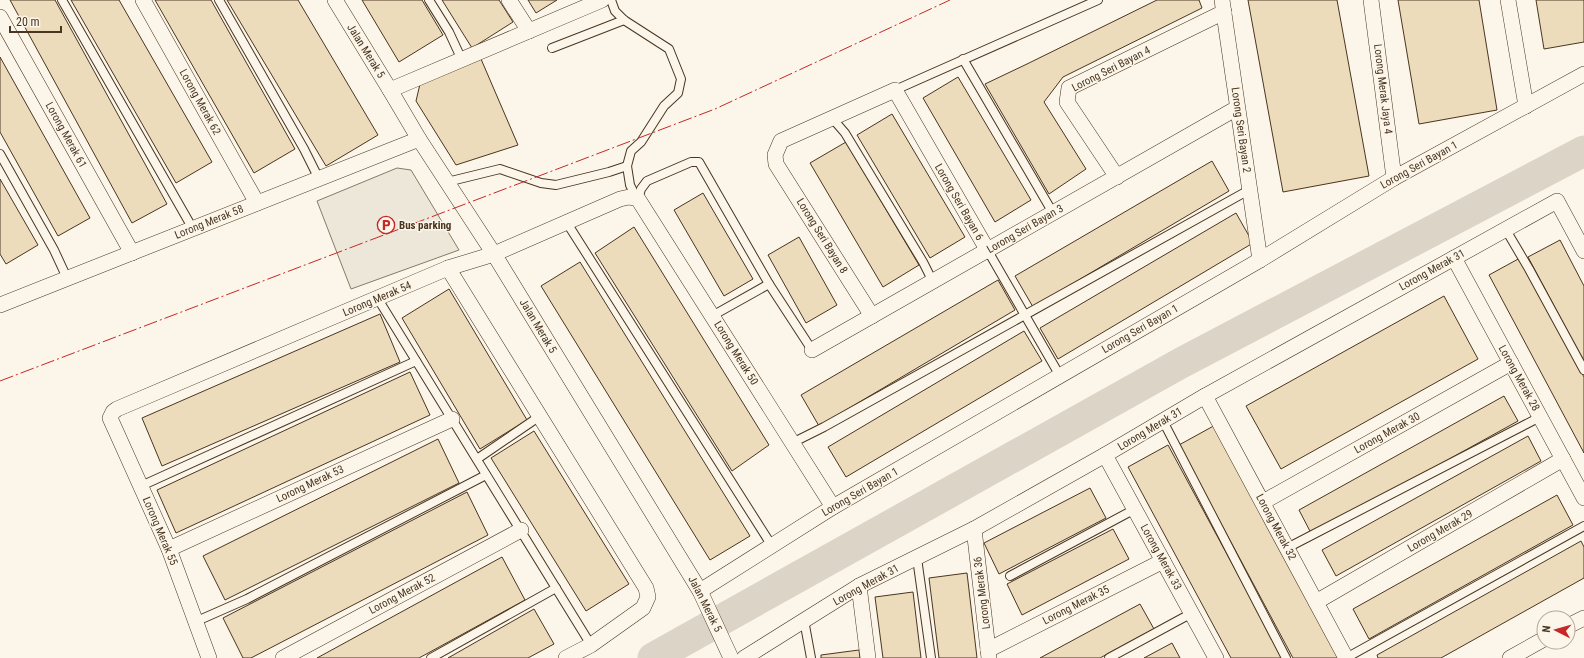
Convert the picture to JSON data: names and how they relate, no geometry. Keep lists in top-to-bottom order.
{
  "streets": {
    "street": [
      "Jalan Merak 5",
      "Lorong Seri Bayan 4",
      "Lorong Merak Jaya 4",
      "Lorong Merak 62",
      "Lorong Seri Bayan 2",
      "Lorong Merak 61",
      "Lorong Seri Bayan 1",
      "Lorong Seri Bayan 6",
      "Lorong Merak 58",
      "Lorong Seri Bayan 3",
      "Lorong Seri Bayan 8",
      "Lorong Merak 31",
      "Lorong Merak 54",
      "Lorong Merak 50",
      "Lorong Merak 28",
      "Lorong Merak 30",
      "Lorong Merak 53",
      "Lorong Merak 32",
      "Lorong Merak 55",
      "Lorong Merak 29",
      "Lorong Merak 33",
      "Lorong Merak 36",
      "Lorong Merak 52",
      "Lorong Merak 35"
    ]
  },
  "crossings": [
    ["Jalan Merak 5", "Lorong Seri Bayan 1"],
    ["Jalan Merak 5", "Lorong Merak 58"],
    ["Jalan Merak 5", "Lorong Merak 54"],
    ["Lorong Seri Bayan 4", "Lorong Seri Bayan 2"],
    ["Lorong Seri Bayan 4", "Lorong Seri Bayan 3"],
    ["Lorong Merak Jaya 4", "Lorong Seri Bayan 1"],
    ["Lorong Merak 62", "Lorong Merak 58"],
    ["Lorong Seri Bayan 2", "Lorong Seri Bayan 1"],
    ["Lorong Seri Bayan 2", "Lorong Seri Bayan 3"],
    ["Lorong Merak 61", "Lorong Merak 58"],
    ["Lorong Seri Bayan 1", "Lorong Seri Bayan 6"],
    ["Lorong Seri Bayan 1", "Lorong Merak 50"],
    ["Lorong Seri Bayan 6", "Lorong Seri Bayan 3"],
    ["Lorong Seri Bayan 3", "Lorong Seri Bayan 8"],
    ["Lorong Merak 31", "Lorong Merak 28"],
    ["Lorong Merak 31", "Lorong Merak 32"],
    ["Lorong Merak 31", "Lorong Merak 33"],
    ["Lorong Merak 31", "Lorong Merak 36"],
    ["Lorong Merak 54", "Lorong Merak 50"],
    ["Lorong Merak 54", "Lorong Merak 55"],
    ["Lorong Merak 28", "Lorong Merak 30"],
    ["Lorong Merak 28", "Lorong Merak 29"],
    ["Lorong Merak 30", "Lorong Merak 32"],
    ["Lorong Merak 53", "Lorong Merak 55"],
    ["Lorong Merak 32", "Lorong Merak 29"],
    ["Lorong Merak 33", "Lorong Merak 35"],
    ["Lorong Merak 36", "Lorong Merak 35"]
  ],
  "places": {
    "parking": ["Bus parking"]
  },
  "scale_bar": "20 m",
  "north": "left"
}
